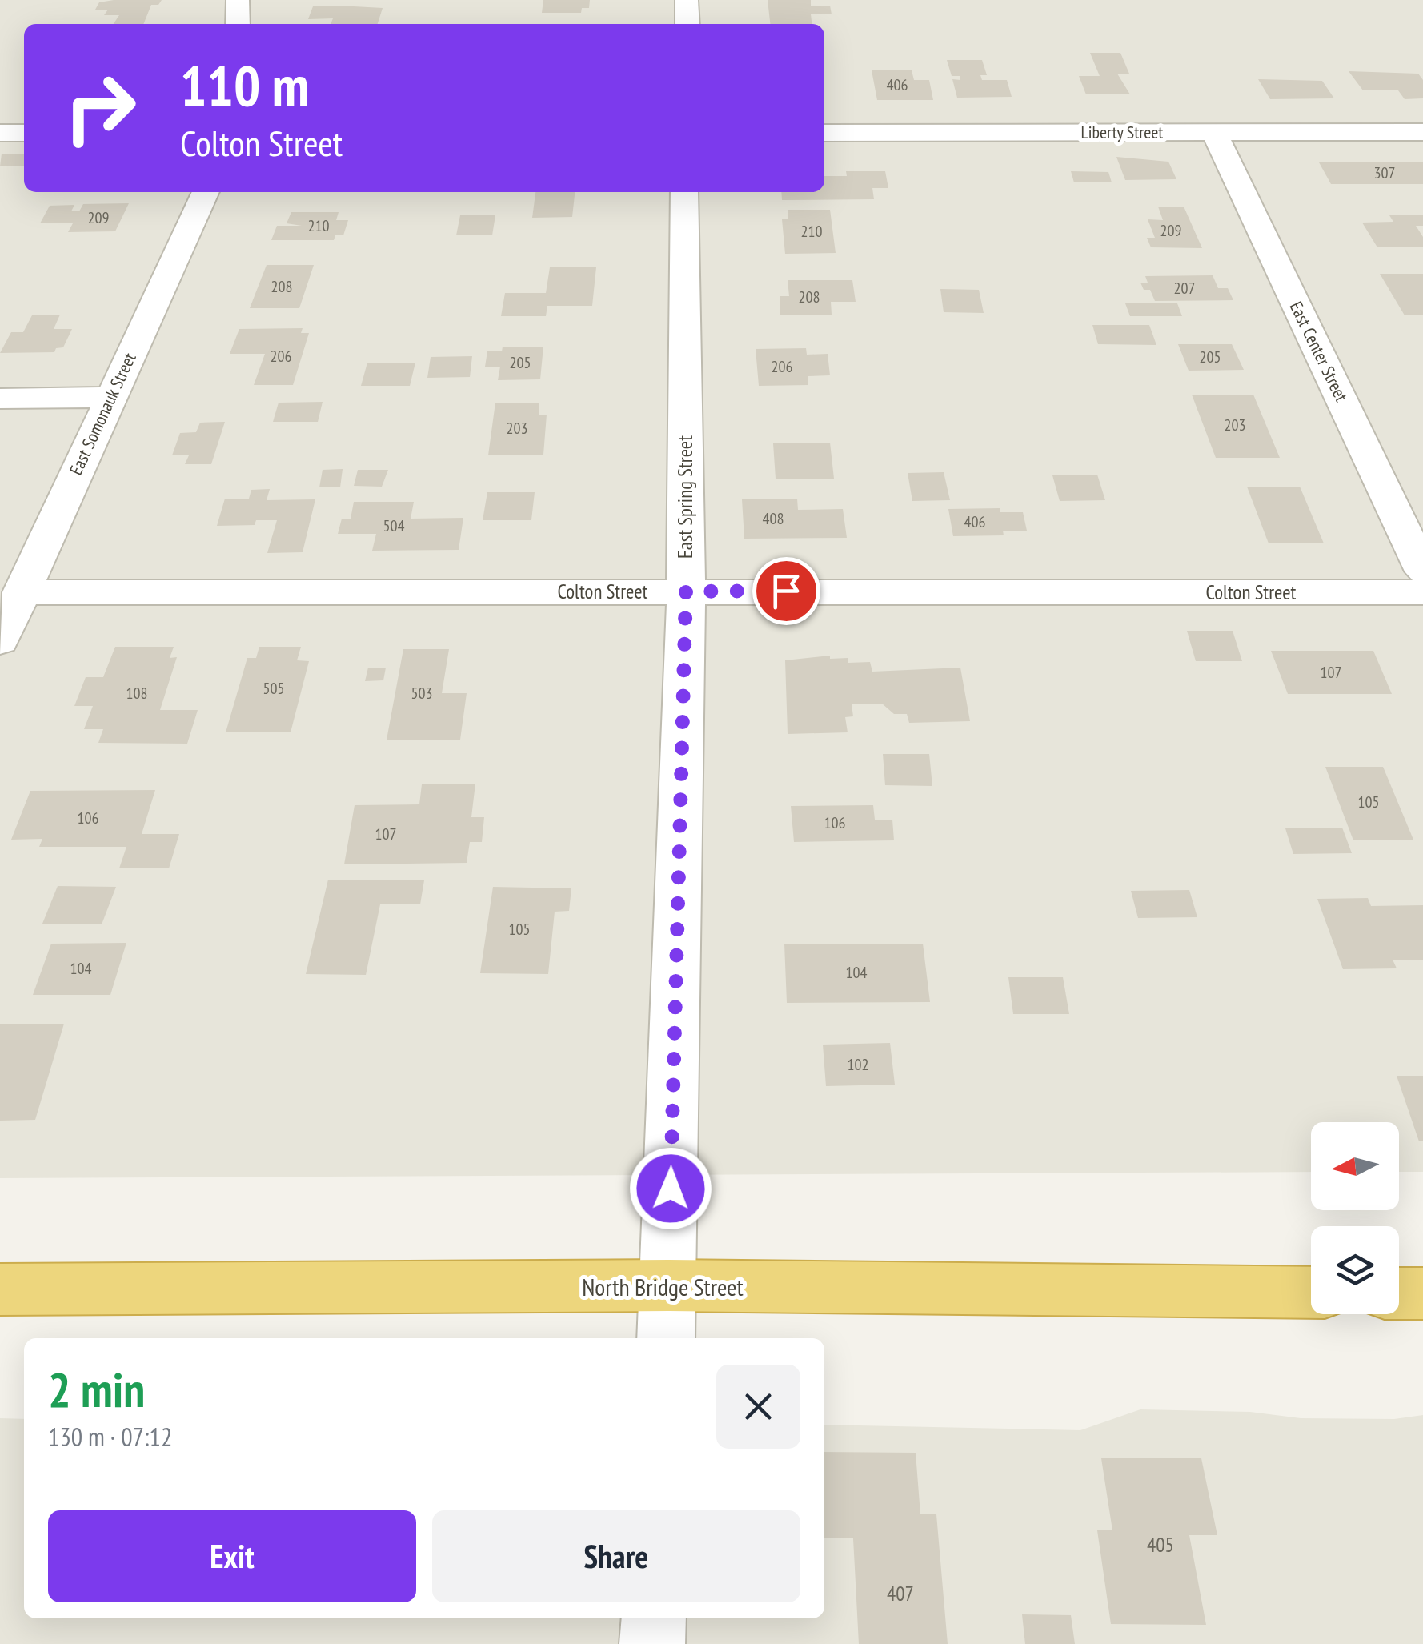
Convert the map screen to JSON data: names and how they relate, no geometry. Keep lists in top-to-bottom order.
{
  "streets": {
    "highway": ["North Bridge Street"],
    "street": [
      "Liberty Street",
      "East Center Street",
      "East Somonauk Street",
      "East Spring Street",
      "Colton Street"
    ]
  },
  "crossings": [
    ["Liberty Street", "East Center Street"],
    ["East Somonauk Street", "Colton Street"],
    ["East Spring Street", "Colton Street"],
    ["East Spring Street", "North Bridge Street"]
  ],
  "house_numbers": [
    "406",
    "307",
    "209",
    "210",
    "209",
    "210",
    "208",
    "207",
    "208",
    "206",
    "205",
    "205",
    "206",
    "203",
    "203",
    "408",
    "406",
    "504",
    "107",
    "505",
    "108",
    "503",
    "105",
    "106",
    "106",
    "107",
    "105",
    "104",
    "104",
    "102",
    "405",
    "407"
  ],
  "north": "left",
  "page": {
    "turn": ["110 m", "Colton Street"],
    "heading": ["2 min", "130 m · 07:12"],
    "buttons": ["Exit", "Share"]
  }
}
